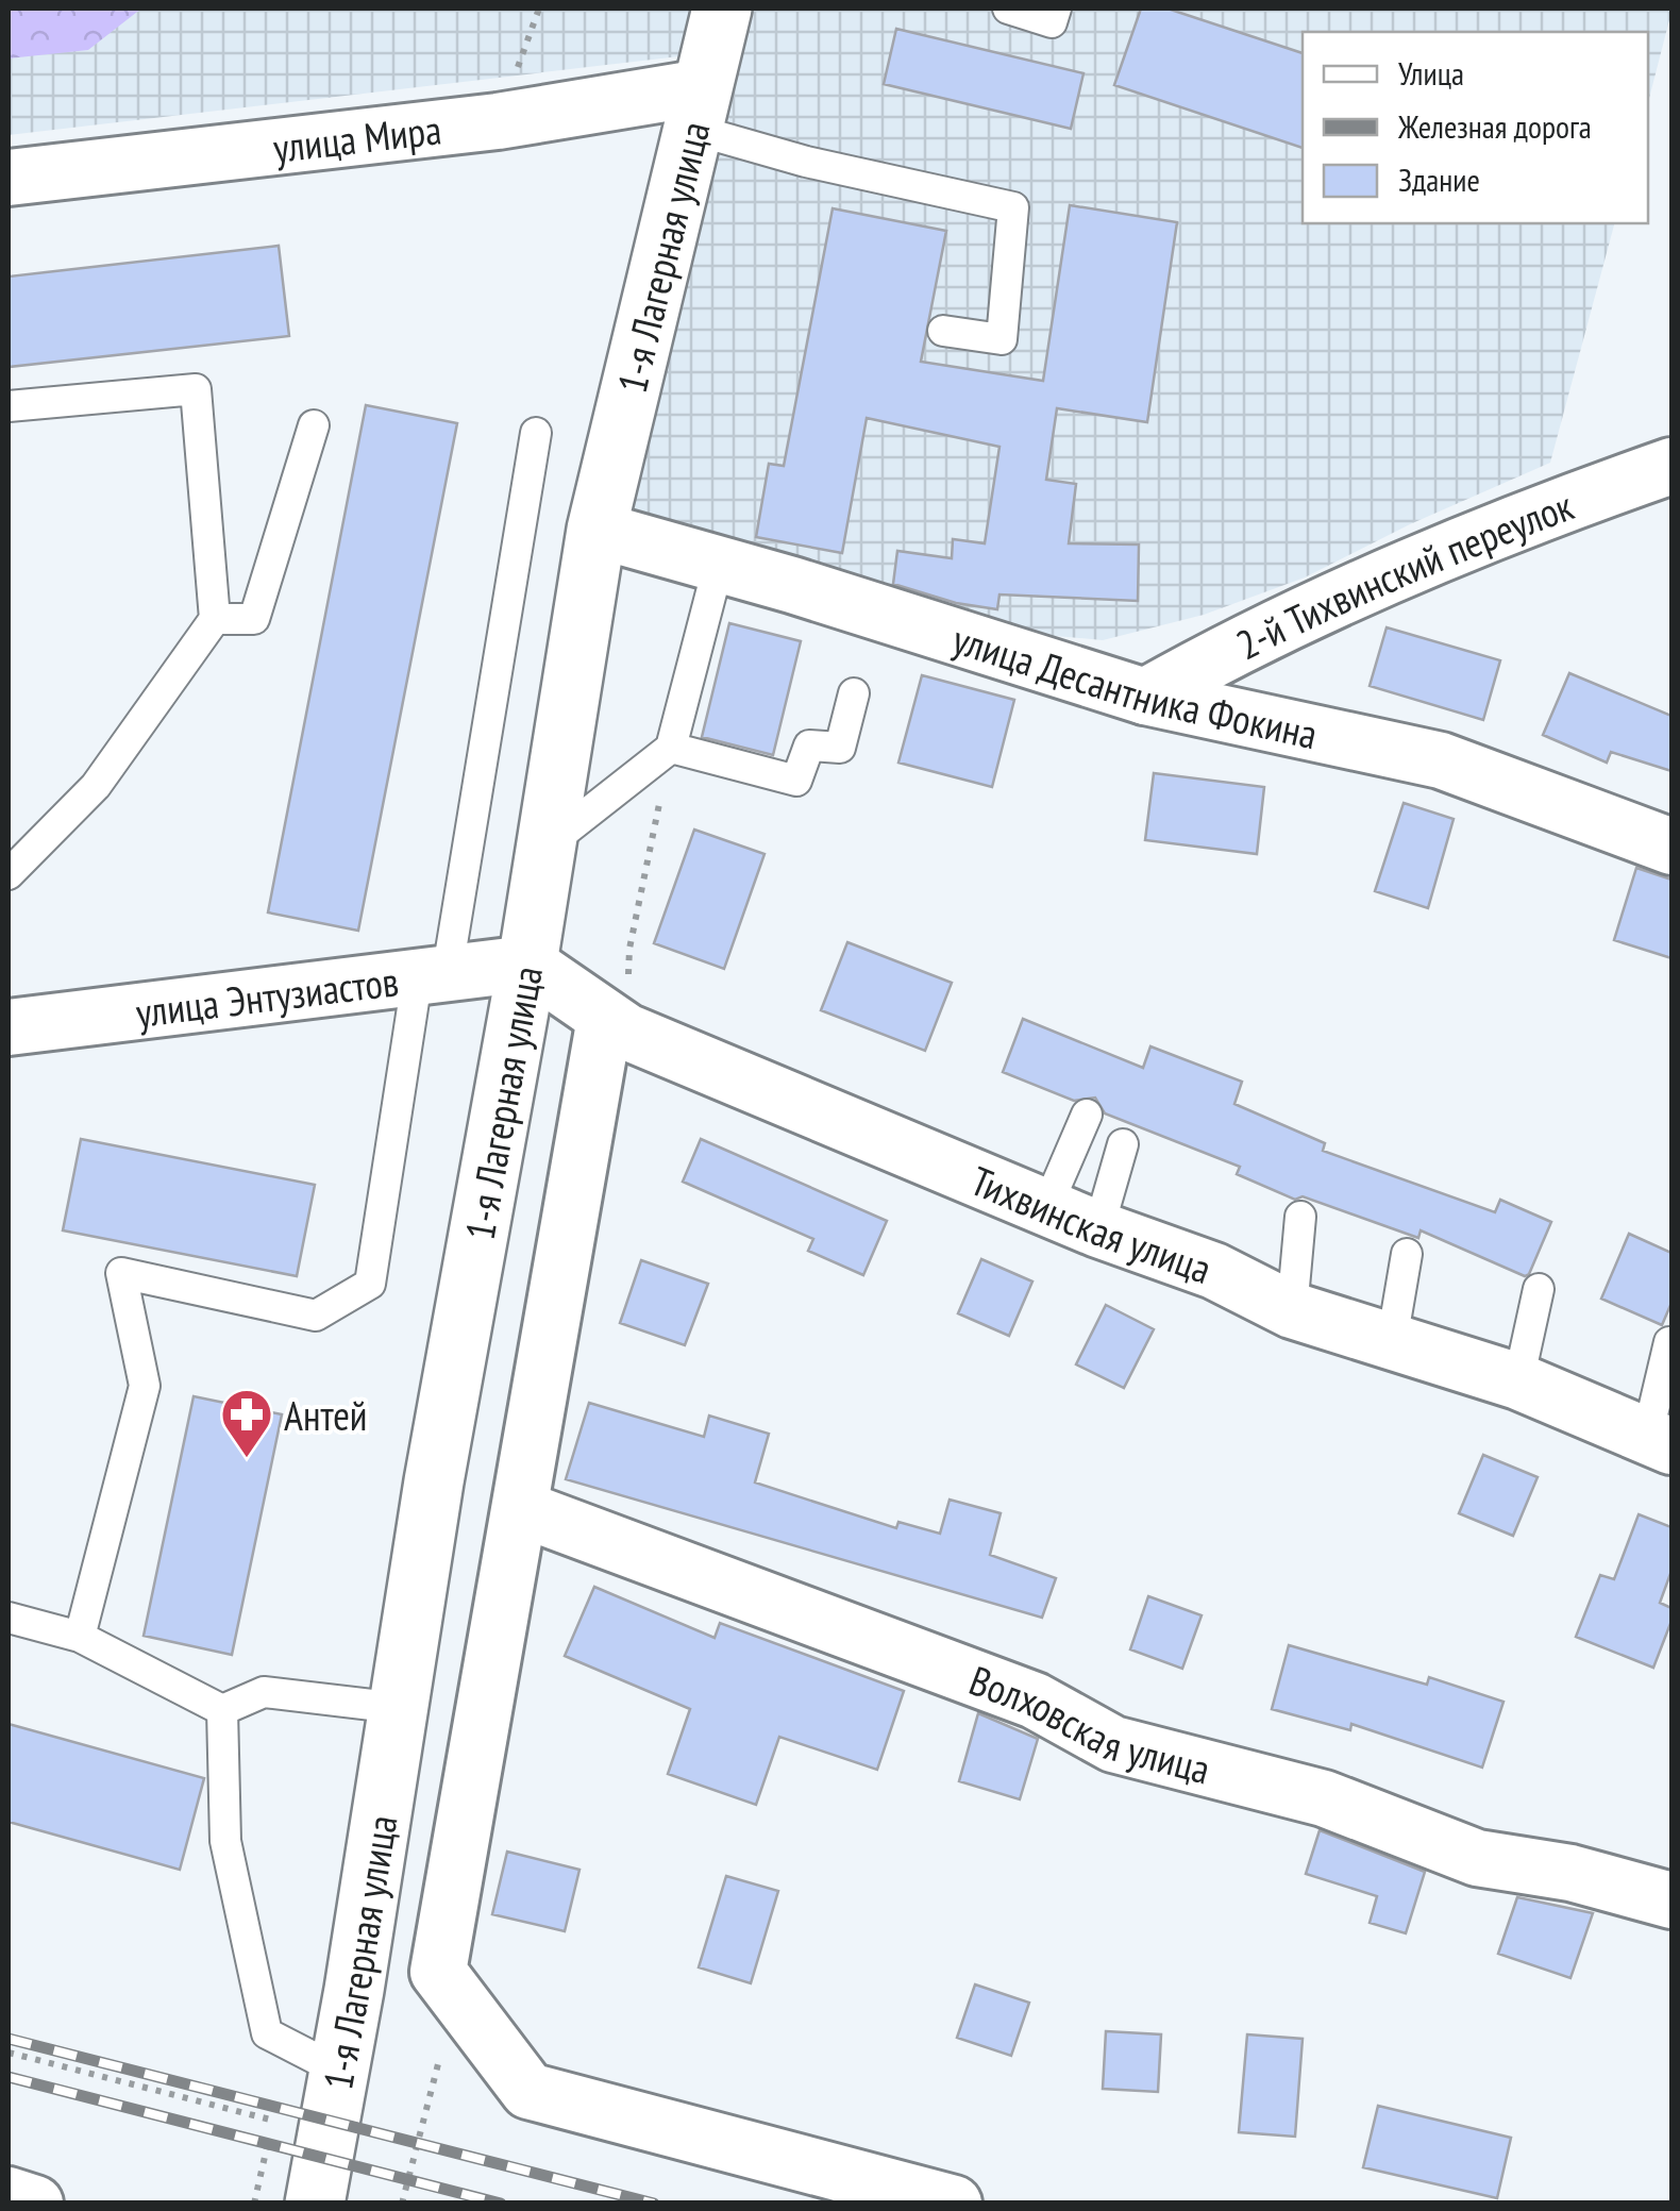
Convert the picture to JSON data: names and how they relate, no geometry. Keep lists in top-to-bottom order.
{
  "streets": {
    "main road": ["1-я Лагерная улица"],
    "street": [
      "улица Мира",
      "2-й Тихвинский переулок",
      "улица Десантника Фокина",
      "улица Энтузиастов",
      "Тихвинская улица",
      "Волховская улица"
    ]
  },
  "crossings": [
    ["улица Мира", "1-я Лагерная улица"],
    ["1-я Лагерная улица", "улица Десантника Фокина"],
    ["1-я Лагерная улица", "улица Энтузиастов"],
    ["1-я Лагерная улица", "Тихвинская улица"],
    ["2-й Тихвинский переулок", "улица Десантника Фокина"],
    ["улица Энтузиастов", "Тихвинская улица"]
  ],
  "places": {
    "pharmacy": ["Антей"]
  },
  "legend": ["Улица", "Железная дорога", "Здание"]
}
